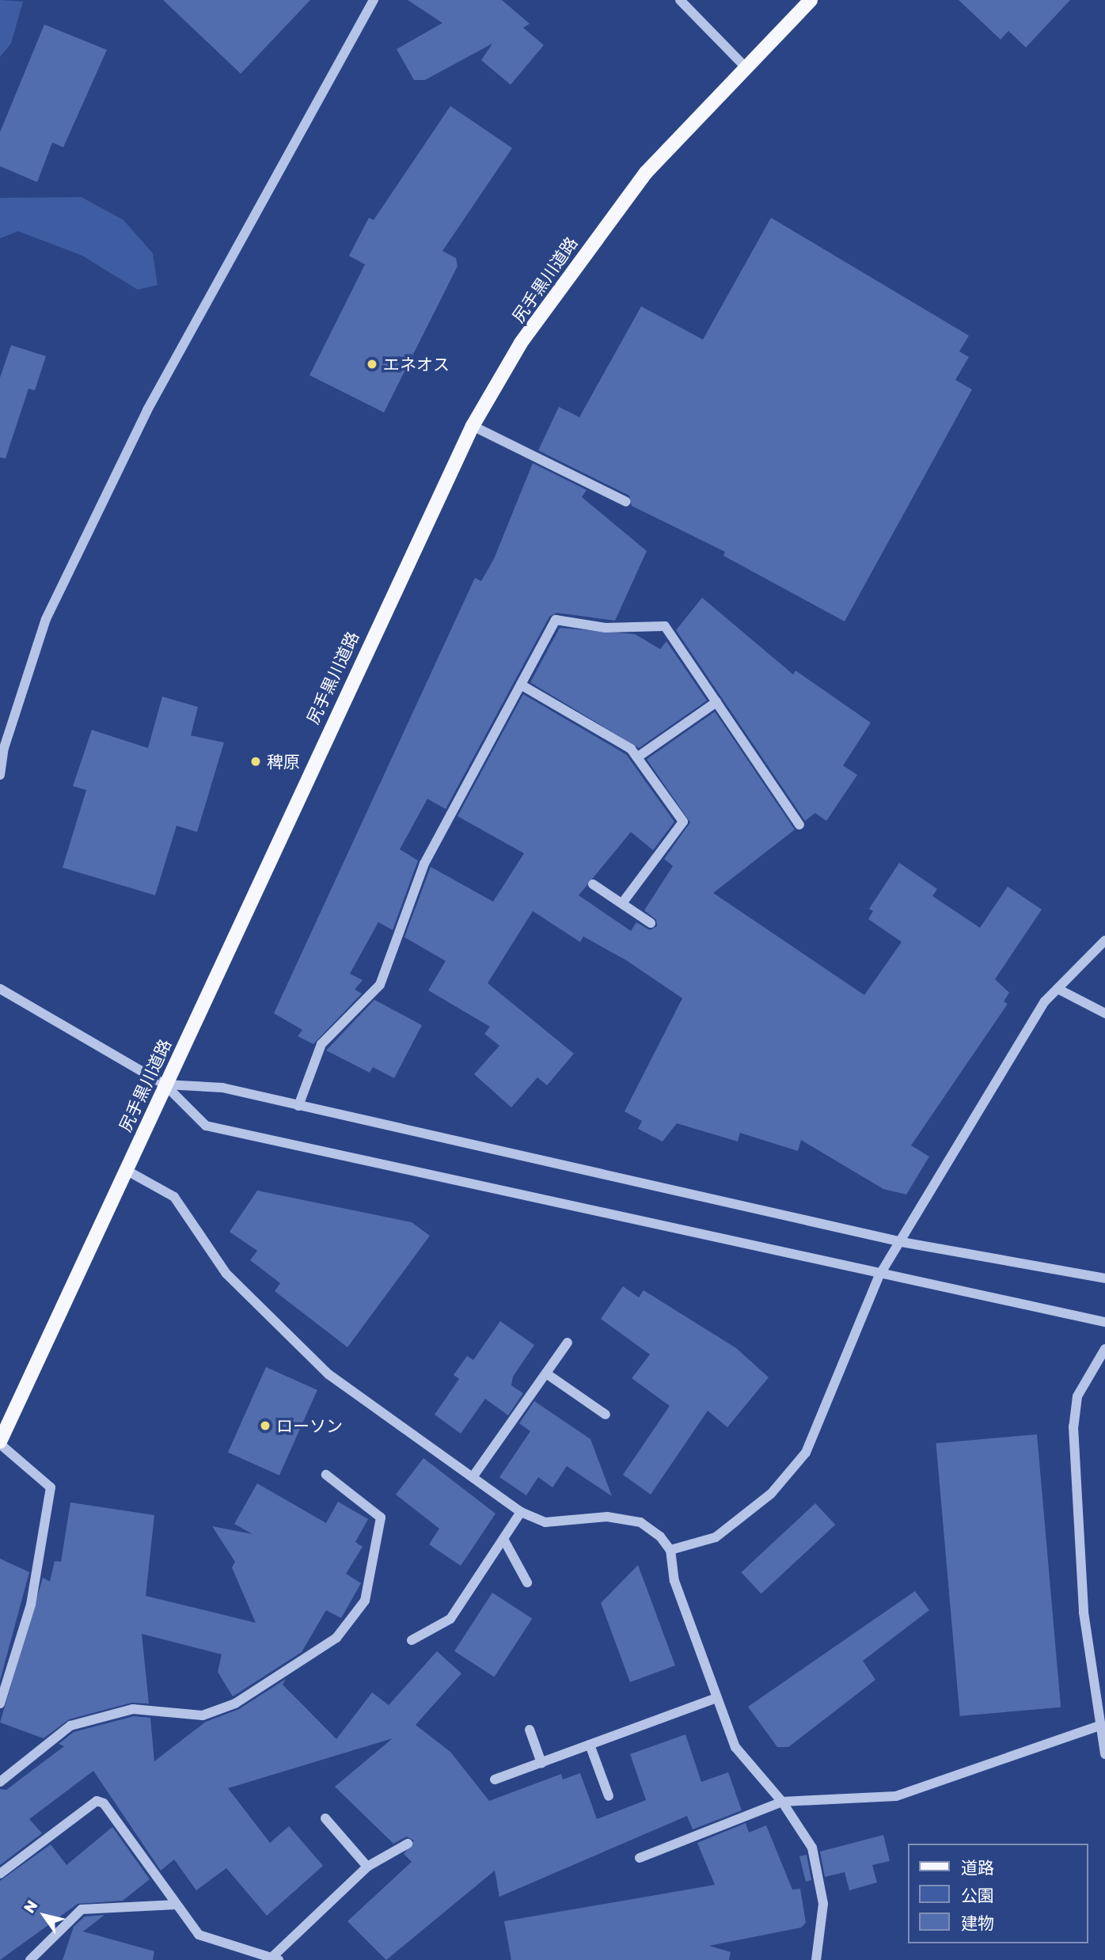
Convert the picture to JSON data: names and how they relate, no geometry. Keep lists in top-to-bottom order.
{
  "streets": {
    "main road": ["尻手黒川道路"]
  },
  "places": ["エネオス", "稗原", "ローソン"],
  "legend": ["道路", "公園", "建物"],
  "north": "top left"
}
